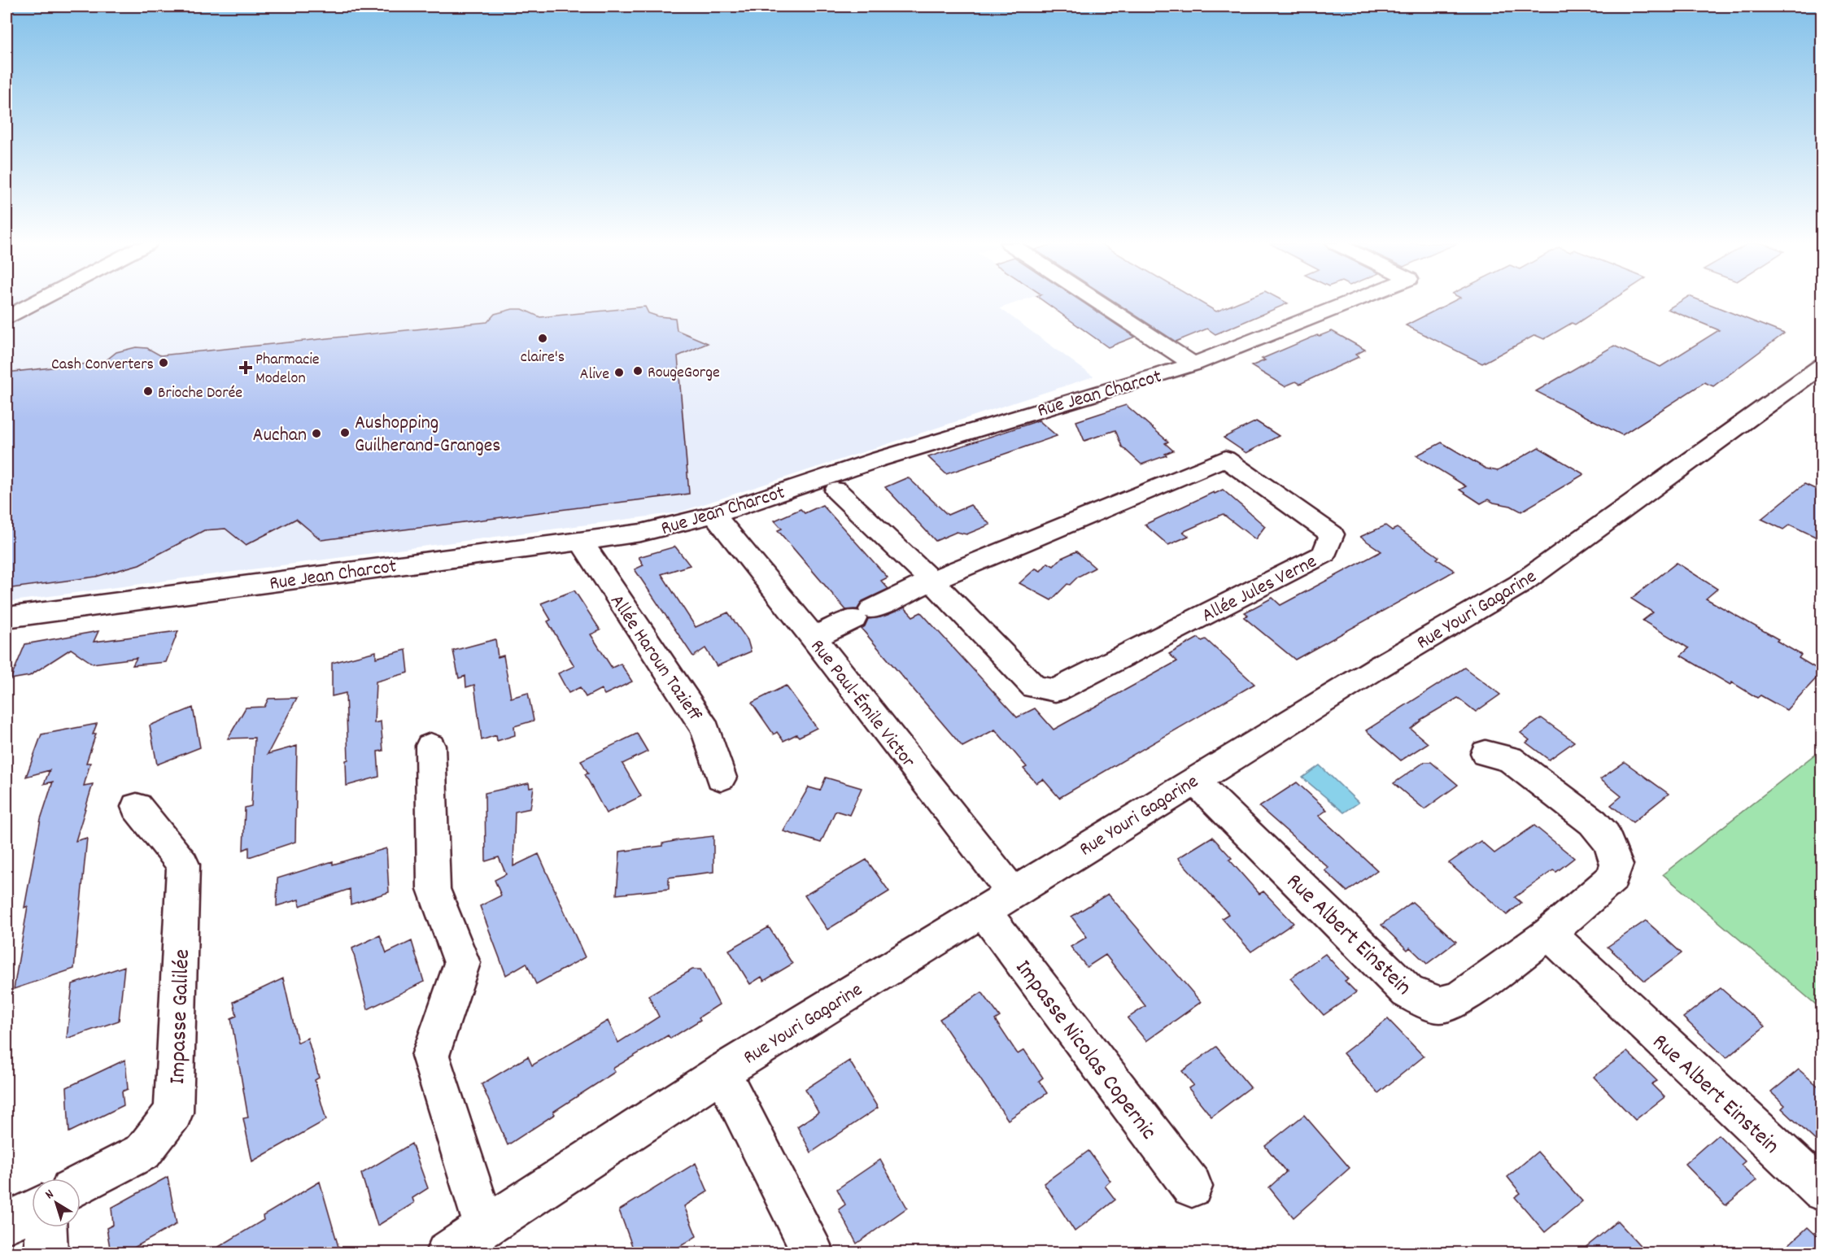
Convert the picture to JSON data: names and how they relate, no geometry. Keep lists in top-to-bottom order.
{
  "streets": {
    "street": [
      "Rue Jean Charcot",
      "Allée Jules Verne",
      "Rue Youri Gagarine",
      "Allée Haroun Tazieff",
      "Rue Paul-Émile Victor",
      "Rue Albert Einstein",
      "Impasse Galilée",
      "Impasse Nicolas Copernic"
    ]
  },
  "crossings": [
    ["Rue Jean Charcot", "Allée Haroun Tazieff"],
    ["Rue Jean Charcot", "Rue Paul-Émile Victor"],
    ["Allée Jules Verne", "Rue Paul-Émile Victor"],
    ["Rue Youri Gagarine", "Rue Paul-Émile Victor"],
    ["Rue Youri Gagarine", "Rue Albert Einstein"],
    ["Rue Youri Gagarine", "Impasse Nicolas Copernic"],
    ["Rue Paul-Émile Victor", "Impasse Nicolas Copernic"]
  ],
  "places": {
    "other": [
      "claire's",
      "Cash Converters",
      "RougeGorge",
      "Alive",
      "Brioche Dorée",
      "Aushopping Guilherand-Granges",
      "Auchan"
    ],
    "health": ["Pharmacie Modelon"]
  },
  "north": "top left"
}
